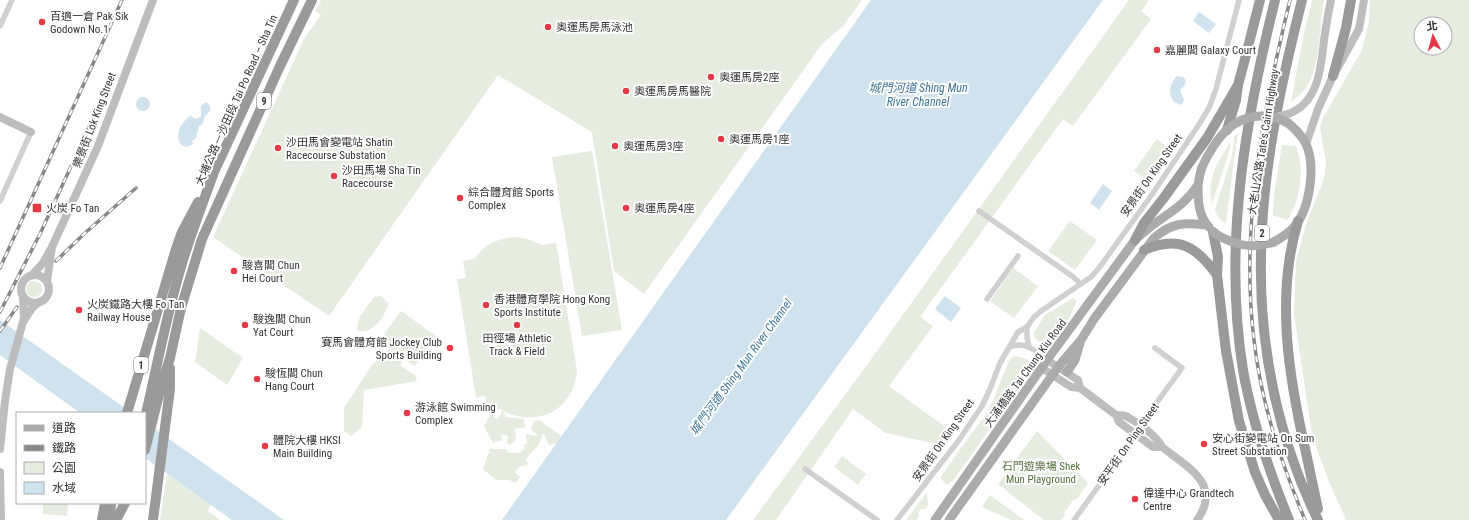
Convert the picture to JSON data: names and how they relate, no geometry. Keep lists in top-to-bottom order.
{
  "streets": {
    "highway": [
      "大埔公路－沙田段 Tai Po Road – Sha Tin",
      "9",
      "大老山公路 Tate's Cairn Highway",
      "2",
      "1"
    ],
    "main road": ["大涌橋路 Tai Chung Kiu Road"],
    "street": ["樂景街 Lok King Street", "安景街 On King Street", "安平街 On Ping Street"]
  },
  "crossings": [
    ["大埔公路－沙田段 Tai Po Road – Sha Tin", "1"]
  ],
  "water": ["城門河道 Shing Mun River Channel"],
  "parks": ["石門遊樂場 Shek Mun Playground"],
  "places": {
    "other": [
      "百適一倉 Pak Sik Godown No.1",
      "奧運馬房馬泳池",
      "嘉麗閣 Galaxy Court",
      "奧運馬房2座",
      "奧運馬房馬醫院",
      "奧運馬房1座",
      "奧運馬房3座",
      "沙田馬會變電站 Shatin Racecourse Substation",
      "沙田馬場 Sha Tin Racecourse",
      "綜合體育館 Sports Complex",
      "奧運馬房4座",
      "駿喜閣 Chun Hei Court",
      "香港體育學院 Hong Kong Sports Institute",
      "火炭鐵路大樓 Fo Tan Railway House",
      "駿逸閣 Chun Yat Court",
      "田徑場 Athletic Track & Field",
      "賽馬會體育館 Jockey Club Sports Building",
      "駿恆閣 Chun Hang Court",
      "游泳館 Swimming Complex",
      "安心街變電站 On Sum Street Substation",
      "體院大樓 HKSI Main Building",
      "偉達中心 Grandtech Centre"
    ],
    "transit": ["火炭 Fo Tan"]
  },
  "legend": [
    "道路",
    "鐵路",
    "公園",
    "水域"
  ],
  "north": "top"
}
